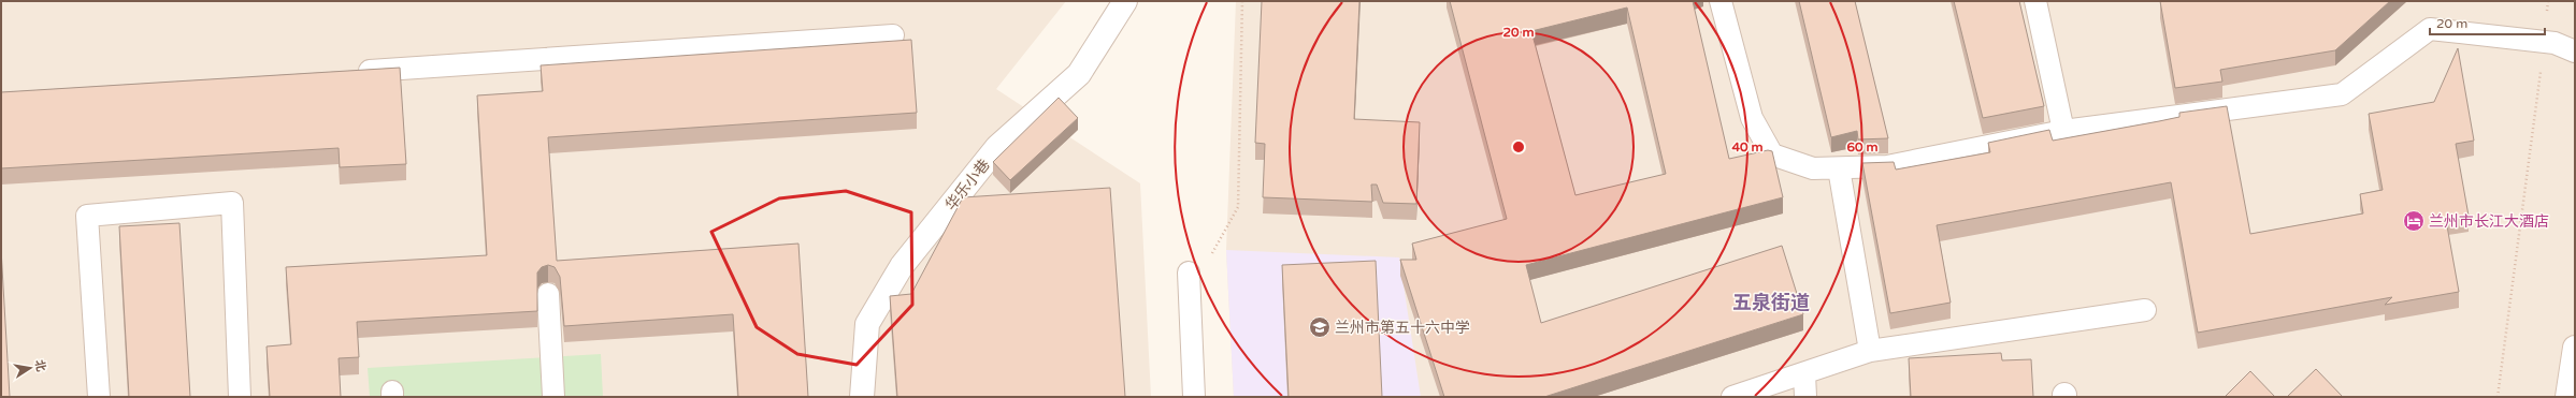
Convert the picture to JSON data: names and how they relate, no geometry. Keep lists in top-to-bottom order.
{
  "streets": {
    "street": ["华乐小巷"]
  },
  "districts": ["五泉街道"],
  "places": {
    "hotel": ["兰州市长江大酒店"],
    "school or university": ["兰州市第五十六中学"]
  },
  "scale_bar": "20 m",
  "north": "right",
  "rings": ["20 m", "40 m", "60 m"]
}
